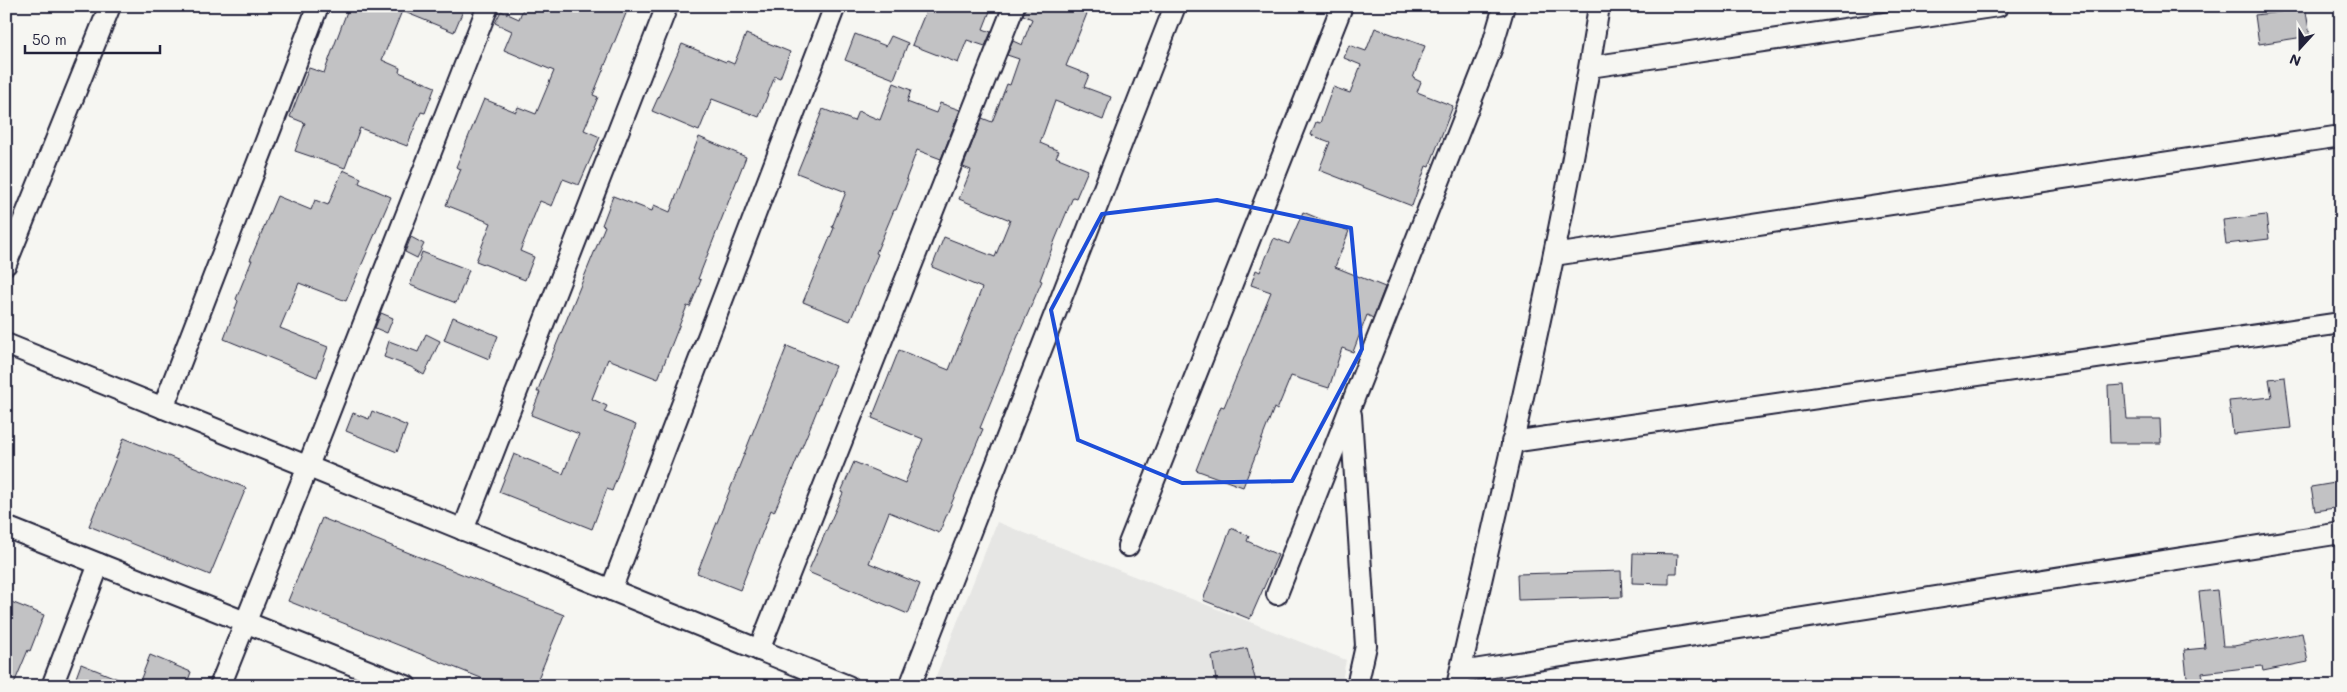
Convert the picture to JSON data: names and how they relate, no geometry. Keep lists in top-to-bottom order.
{
  "scale_bar": "50 m",
  "north": "bottom"
}
